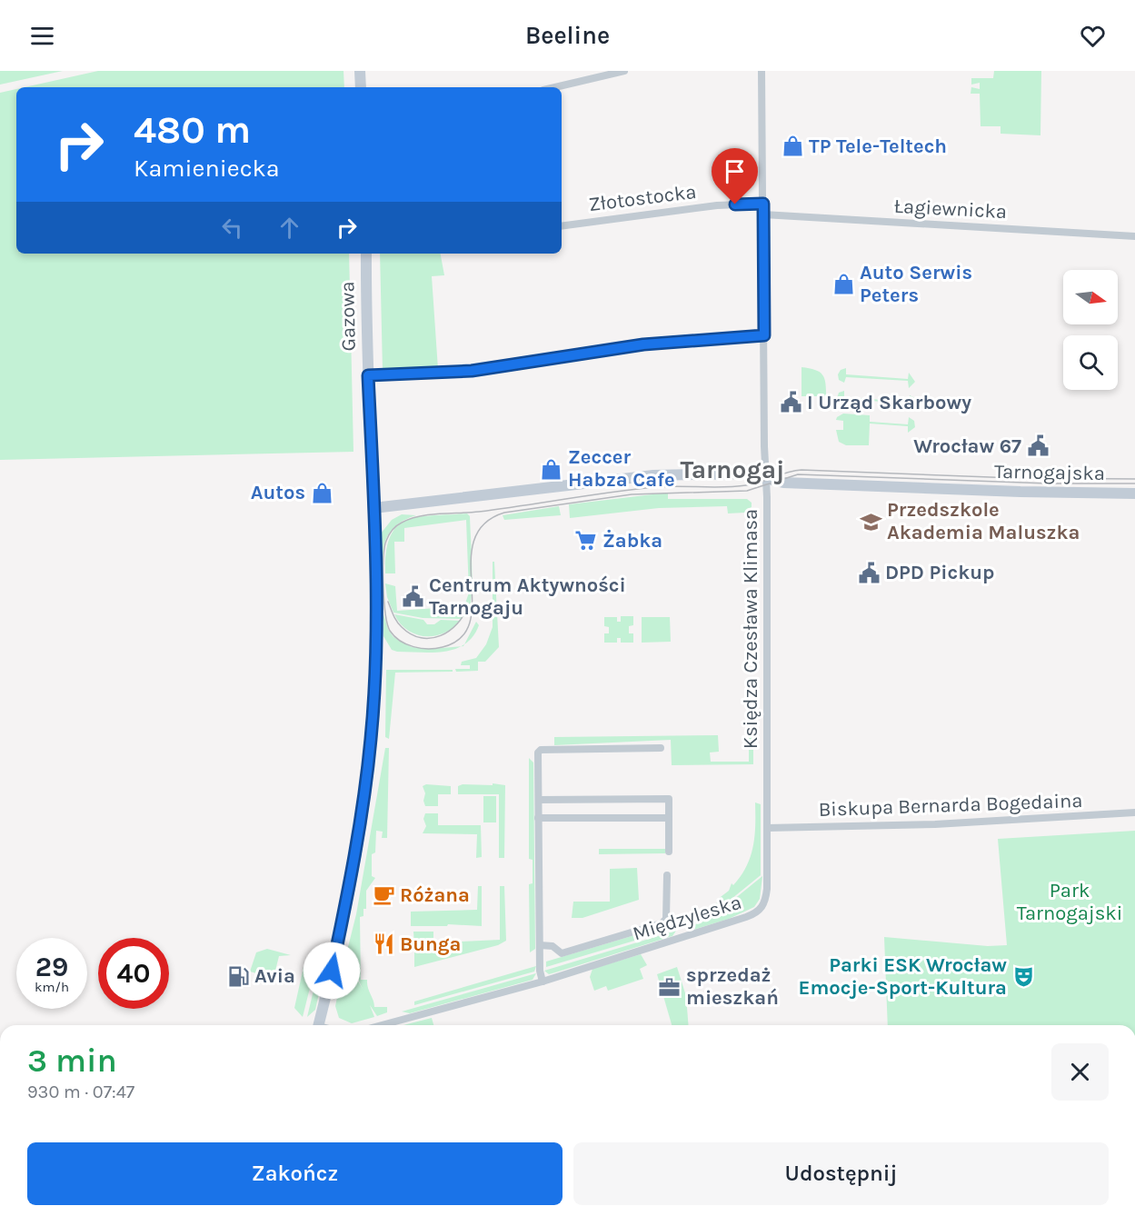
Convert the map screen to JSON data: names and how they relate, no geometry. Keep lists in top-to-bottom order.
{
  "streets": {
    "street": [
      "Złotostocka",
      "Łagiewnicka",
      "Gazowa",
      "Tarnogajska",
      "Księdza Czesława Klimasa",
      "Biskupa Bernarda Bogedaina",
      "Międzyleska"
    ]
  },
  "crossings": [
    ["Złotostocka", "Księdza Czesława Klimasa"],
    ["Łagiewnicka", "Księdza Czesława Klimasa"],
    ["Gazowa", "Tarnogajska"],
    ["Tarnogajska", "Księdza Czesława Klimasa"],
    ["Księdza Czesława Klimasa", "Biskupa Bernarda Bogedaina"],
    ["Księdza Czesława Klimasa", "Międzyleska"],
    ["Biskupa Bernarda Bogedaina", "Międzyleska"]
  ],
  "districts": ["Tarnogaj"],
  "parks": ["Park Tarnogajski"],
  "places": {
    "shop": [
      "TP Tele-Teltech",
      "Auto Serwis Peters",
      "Zeccer Habza Cafe",
      "Autos"
    ],
    "public building": [
      "I Urząd Skarbowy",
      "Wrocław 67",
      "DPD Pickup",
      "Centrum Aktywności Tarnogaju"
    ],
    "school or university": ["Przedszkole Akademia Maluszka"],
    "supermarket": ["Żabka"],
    "cafe": ["Różana"],
    "restaurant": ["Bunga"],
    "fuel station": ["Avia"],
    "theatre": ["Parki ESK Wrocław Emocje-Sport-Kultura"],
    "office": ["sprzedaż mieszkań"]
  },
  "north": "right",
  "page": {
    "header": "Beeline",
    "turn": ["480 m", "Kamieniecka"],
    "speed": "29 km/h",
    "limit": "40",
    "heading": ["3 min", "930 m · 07:47"],
    "buttons": ["Zakończ", "Udostępnij"]
  }
}
